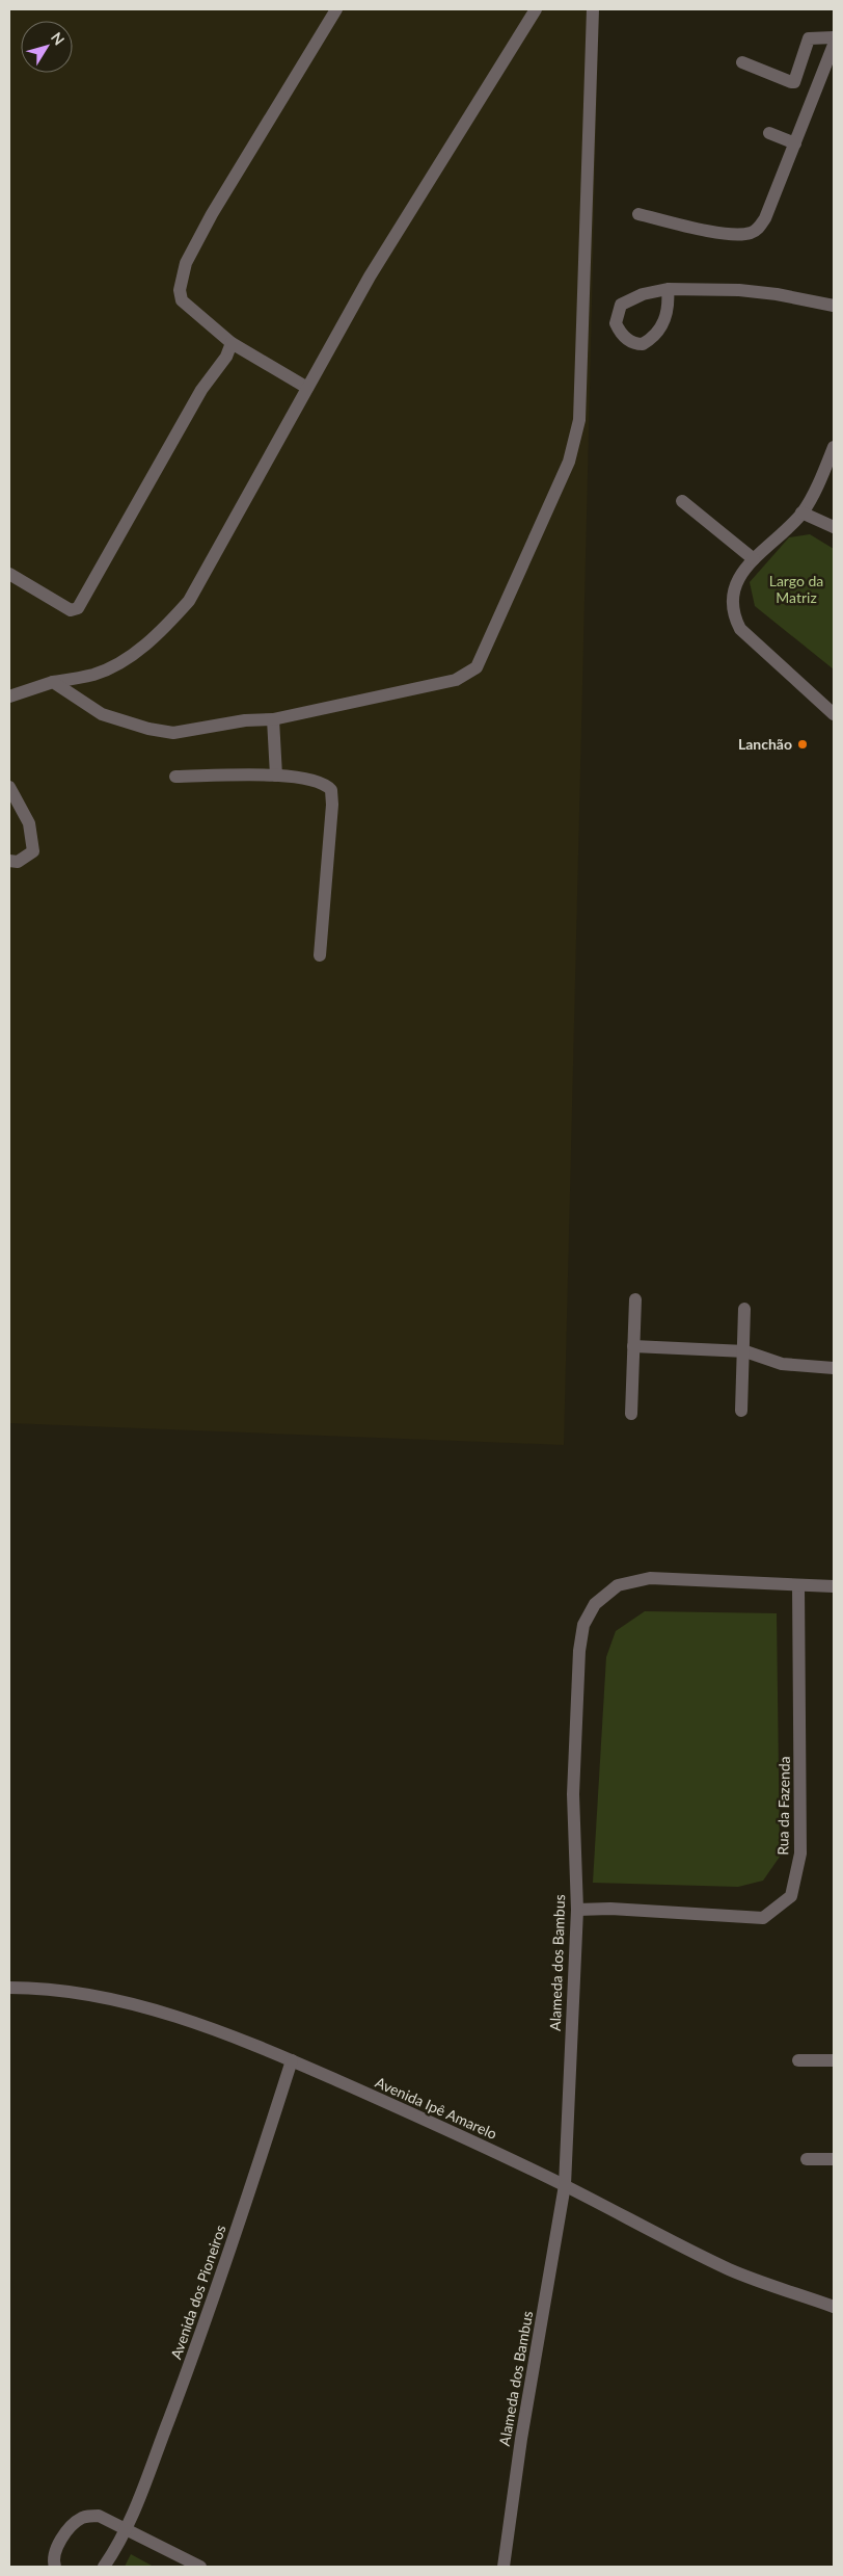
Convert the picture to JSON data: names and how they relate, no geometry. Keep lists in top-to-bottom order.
{
  "streets": {
    "street": [
      "Rua da Fazenda",
      "Alameda dos Bambus",
      "Avenida Ipê Amarelo",
      "Avenida dos Pioneiros"
    ]
  },
  "crossings": [
    ["Rua da Fazenda", "Alameda dos Bambus"],
    ["Alameda dos Bambus", "Avenida Ipê Amarelo"],
    ["Avenida Ipê Amarelo", "Avenida dos Pioneiros"]
  ],
  "parks": ["Largo da Matriz"],
  "places": ["Lanchão"],
  "north": "top right"
}
